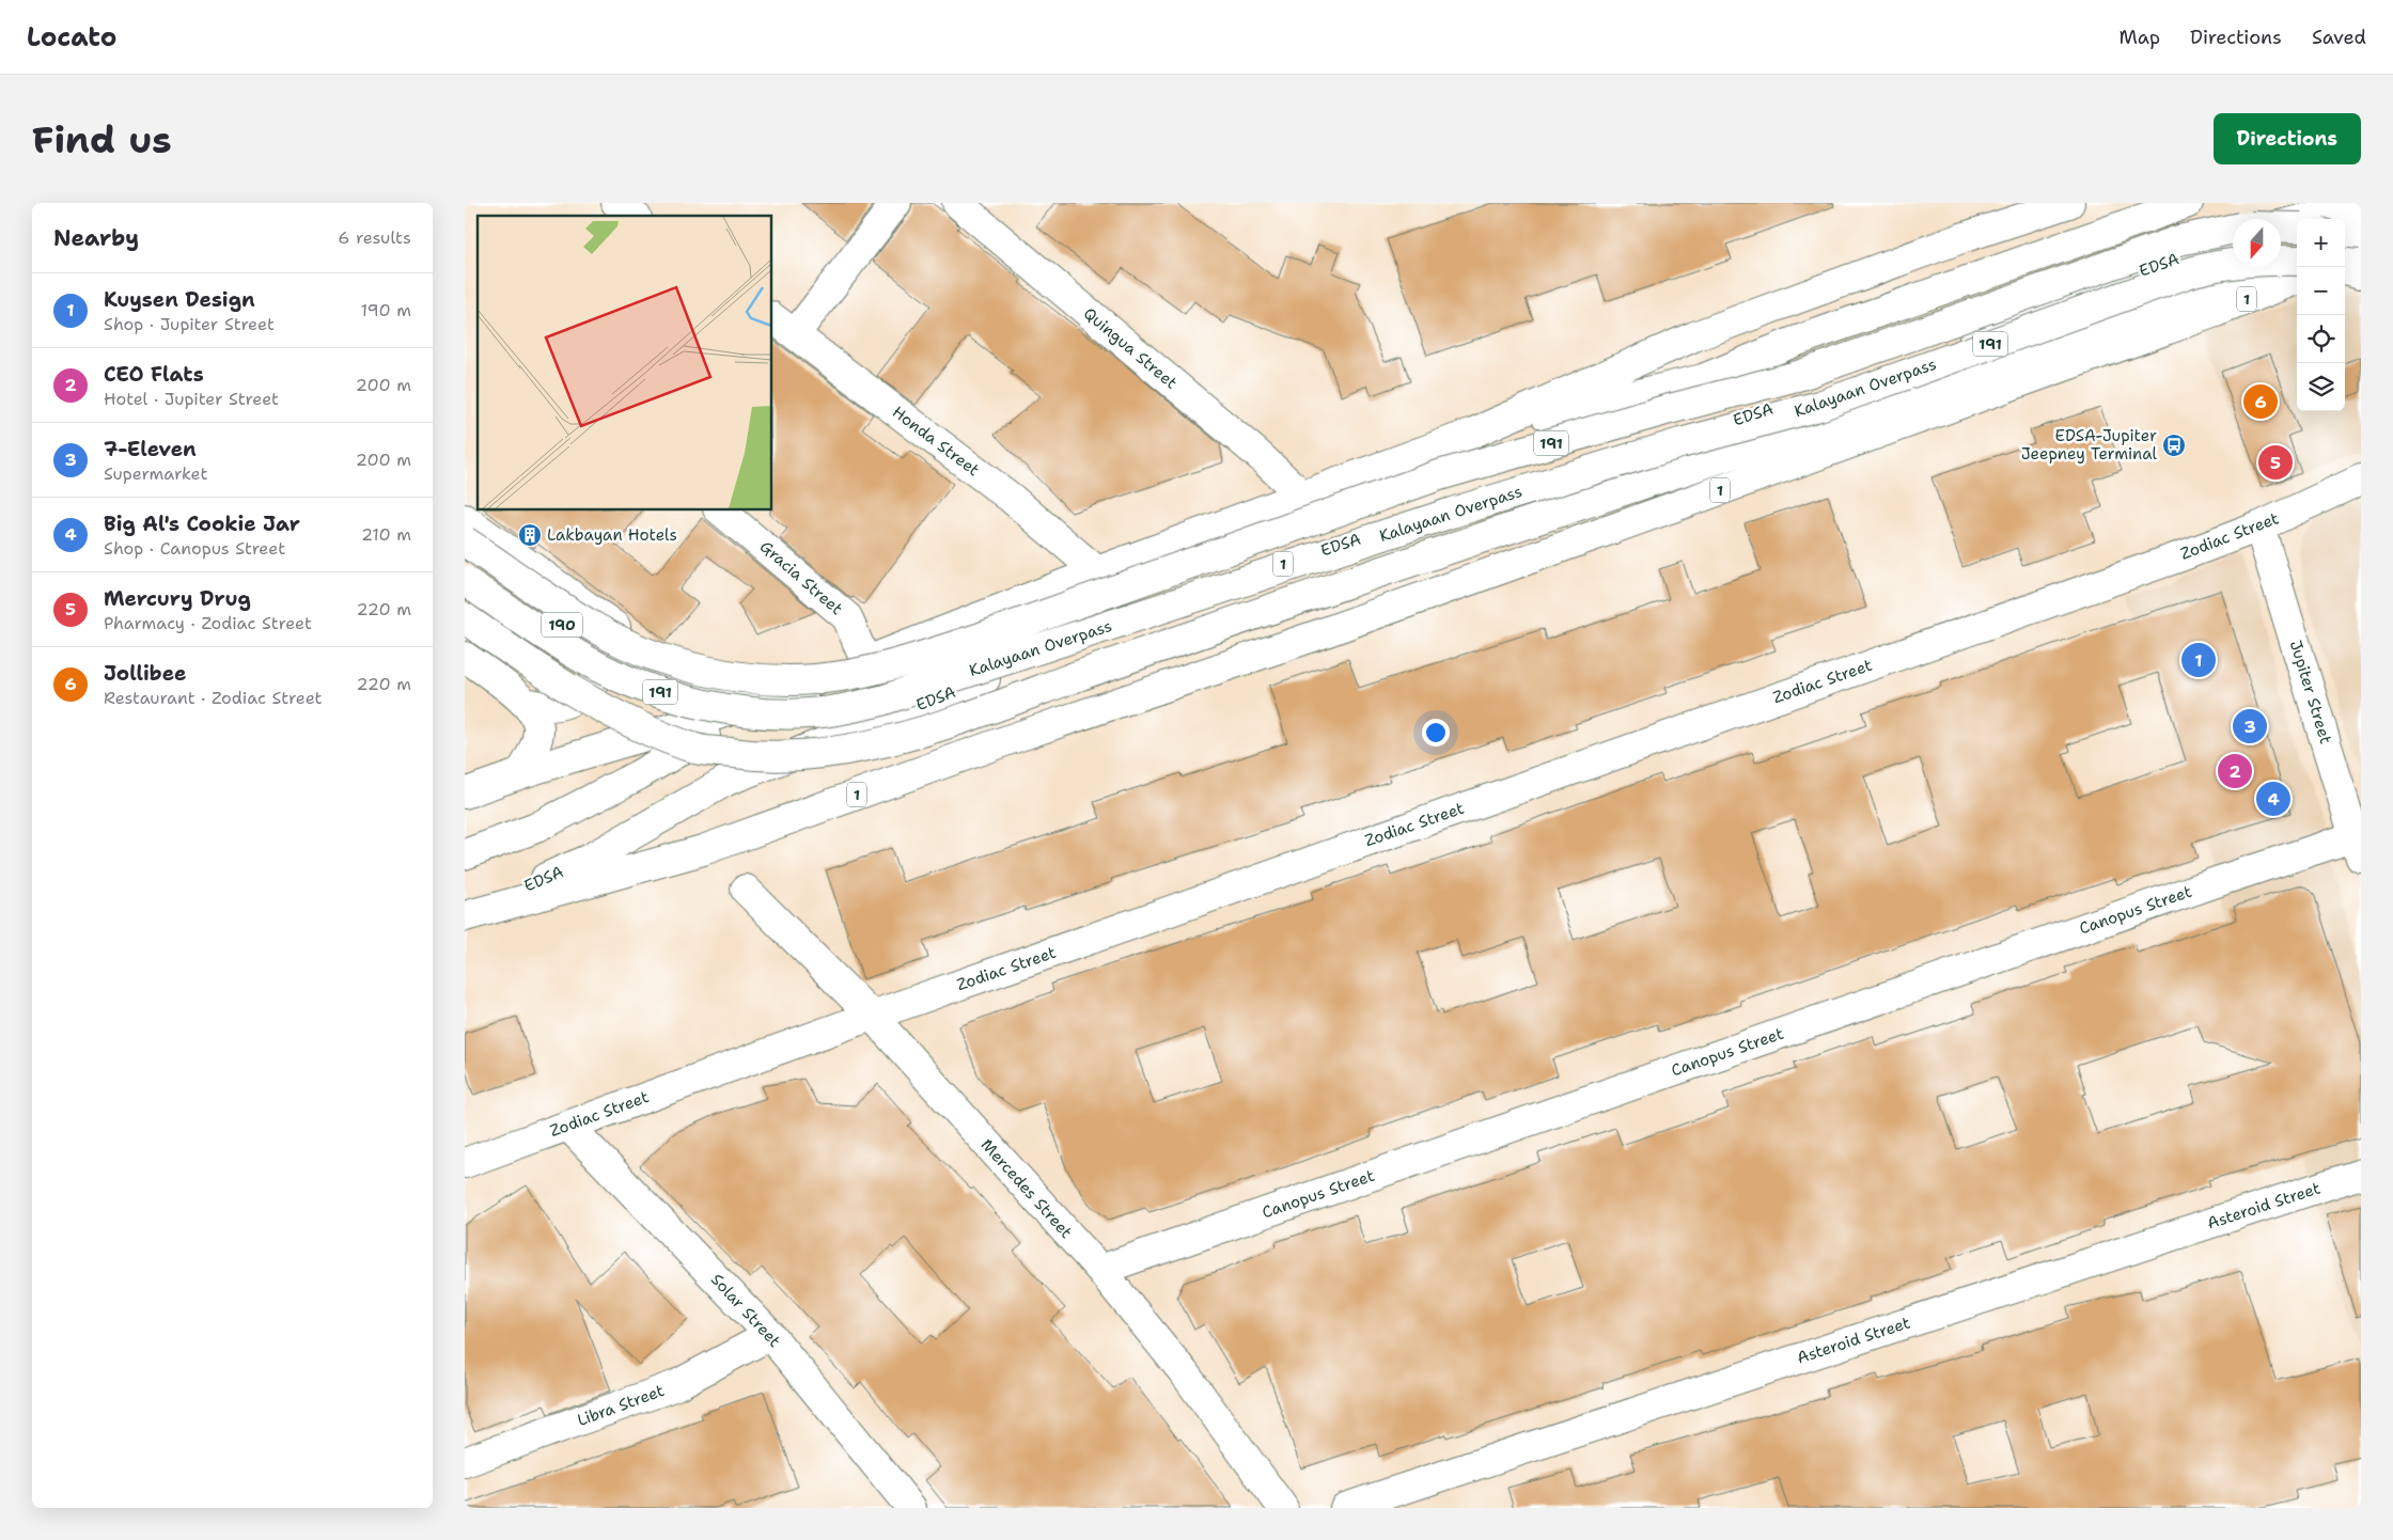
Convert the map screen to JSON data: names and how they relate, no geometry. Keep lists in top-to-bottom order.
{
  "streets": {
    "main road": [
      "EDSA",
      "1",
      "191",
      "Quingua Street",
      "Kalayaan Overpass",
      "Honda Street",
      "Zodiac Street",
      "Gracia Street",
      "190",
      "Jupiter Street",
      "Canopus Street",
      "Mercedes Street",
      "Asteroid Street",
      "Solar Street",
      "Libra Street"
    ]
  },
  "crossings": [
    ["EDSA", "1"],
    ["Zodiac Street", "Jupiter Street"],
    ["Zodiac Street", "Mercedes Street"],
    ["Zodiac Street", "Solar Street"],
    ["Jupiter Street", "Canopus Street"],
    ["Canopus Street", "Mercedes Street"],
    ["Solar Street", "Libra Street"]
  ],
  "places": {
    "bus stop": ["EDSA-Jupiter Jeepney Terminal"],
    "building": ["Lakbayan Hotels"]
  },
  "north": "bottom",
  "page": {
    "header": "Locato",
    "nav": ["Map", "Directions", "Saved"],
    "buttons": "Directions",
    "title": "Find us",
    "heading": ["Nearby", "6 results"],
    "map_buttons": ["+", "−"],
    "list": [
      {
        "mark": "1",
        "name": "Kuysen Design",
        "note": "Shop · Jupiter Street",
        "value": "190 m"
      },
      {
        "mark": "2",
        "name": "CEO Flats",
        "note": "Hotel · Jupiter Street",
        "value": "200 m"
      },
      {
        "mark": "3",
        "name": "7-Eleven",
        "note": "Supermarket",
        "value": "200 m"
      },
      {
        "mark": "4",
        "name": "Big Al's Cookie Jar",
        "note": "Shop · Canopus Street",
        "value": "210 m"
      },
      {
        "mark": "5",
        "name": "Mercury Drug",
        "note": "Pharmacy · Zodiac Street",
        "value": "220 m"
      },
      {
        "mark": "6",
        "name": "Jollibee",
        "note": "Restaurant · Zodiac Street",
        "value": "220 m"
      }
    ],
    "pins": [
      "6",
      "5",
      "1",
      "3",
      "2",
      "4"
    ]
  }
}
